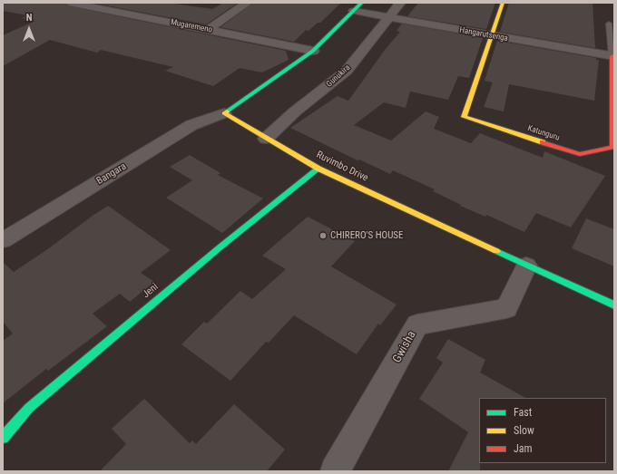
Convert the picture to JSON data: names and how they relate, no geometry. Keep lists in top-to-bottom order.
{
  "streets": {
    "street": [
      "Mugaremeno",
      "Hangarutsenga",
      "Gunukira",
      "Katunguru",
      "Ruvimbo Drive",
      "Bangara",
      "Jeni",
      "Gwisha"
    ]
  },
  "crossings": [
    ["Hangarutsenga", "Gunukira"],
    ["Hangarutsenga", "Katunguru"],
    ["Gunukira", "Ruvimbo Drive"],
    ["Ruvimbo Drive", "Bangara"],
    ["Ruvimbo Drive", "Jeni"],
    ["Ruvimbo Drive", "Gwisha"]
  ],
  "places": ["CHIRERO'S HOUSE"],
  "legend": ["Fast", "Slow", "Jam"],
  "north": "top"
}
